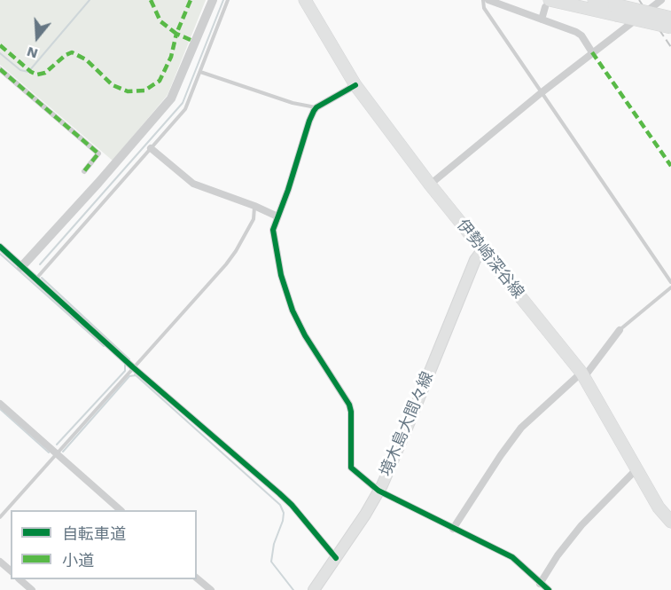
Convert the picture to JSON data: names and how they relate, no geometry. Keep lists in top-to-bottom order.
{
  "streets": {
    "main road": ["伊勢崎深谷線", "境木島大間々線"]
  },
  "crossings": [
    ["伊勢崎深谷線", "境木島大間々線"]
  ],
  "legend": ["自転車道", "小道"],
  "north": "bottom"
}
